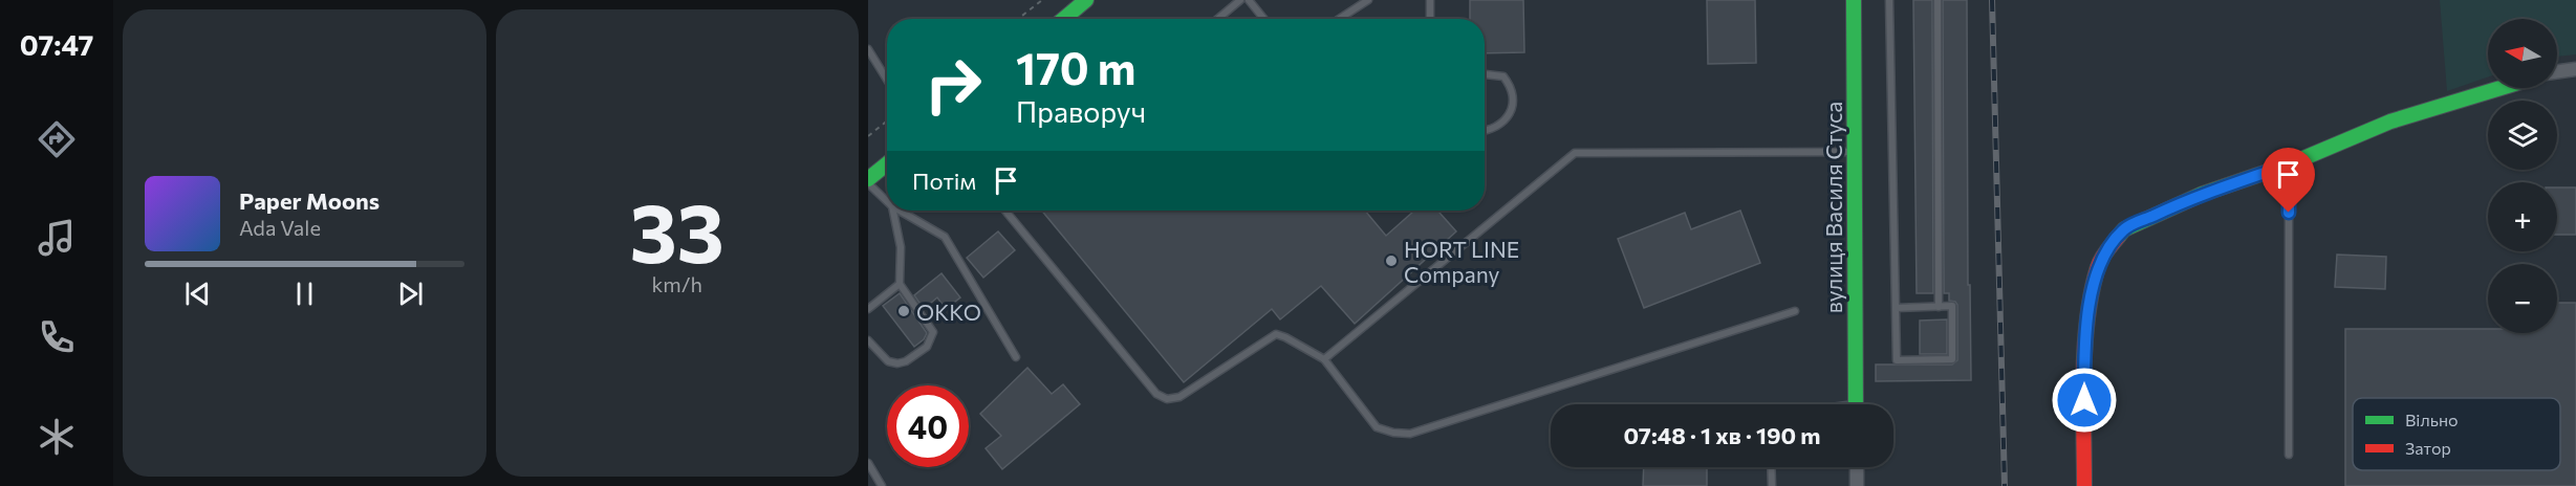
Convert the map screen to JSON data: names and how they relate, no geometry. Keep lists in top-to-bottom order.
{
  "streets": {
    "street": ["вулиця Василя Стуса"]
  },
  "places": ["HORT LINE Company", "ОККО"],
  "legend": ["Вільно", "Затор"],
  "north": "left",
  "page": {
    "tabs": "07:47",
    "tile": ["33", "km/h"],
    "map_buttons": ["+", "−"],
    "turn": ["170 m", "Праворуч"],
    "then": "Потім",
    "song": ["Paper Moons", "Ada Vale"],
    "limit": "40",
    "trip": "07:48 · 1 хв · 190 m"
  }
}
